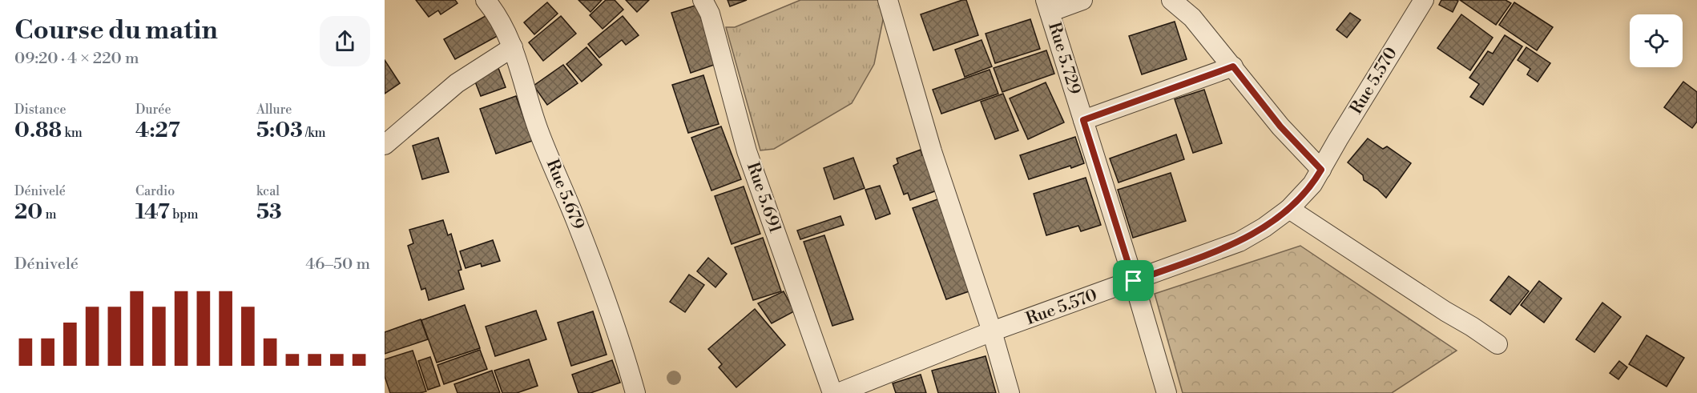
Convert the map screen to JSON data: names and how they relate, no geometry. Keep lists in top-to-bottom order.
{
  "streets": {
    "street": [
      "Rue 5.729",
      "Rue 5.570",
      "Rue 5.679",
      "Rue 5.691"
    ]
  },
  "crossings": [
    ["Rue 5.729", "Rue 5.570"]
  ],
  "page": {
    "heading": ["Course du matin", "09:20 · 4 × 220 m"],
    "stats": [
      ["Distance", "0.88 km"],
      ["Durée", "4:27"],
      ["Allure", "5:03 /km"],
      ["Dénivelé", "20 m"],
      ["Cardio", "147 bpm"],
      ["kcal", "53"]
    ],
    "chart": ["Dénivelé", "46–50 m"]
  }
}
